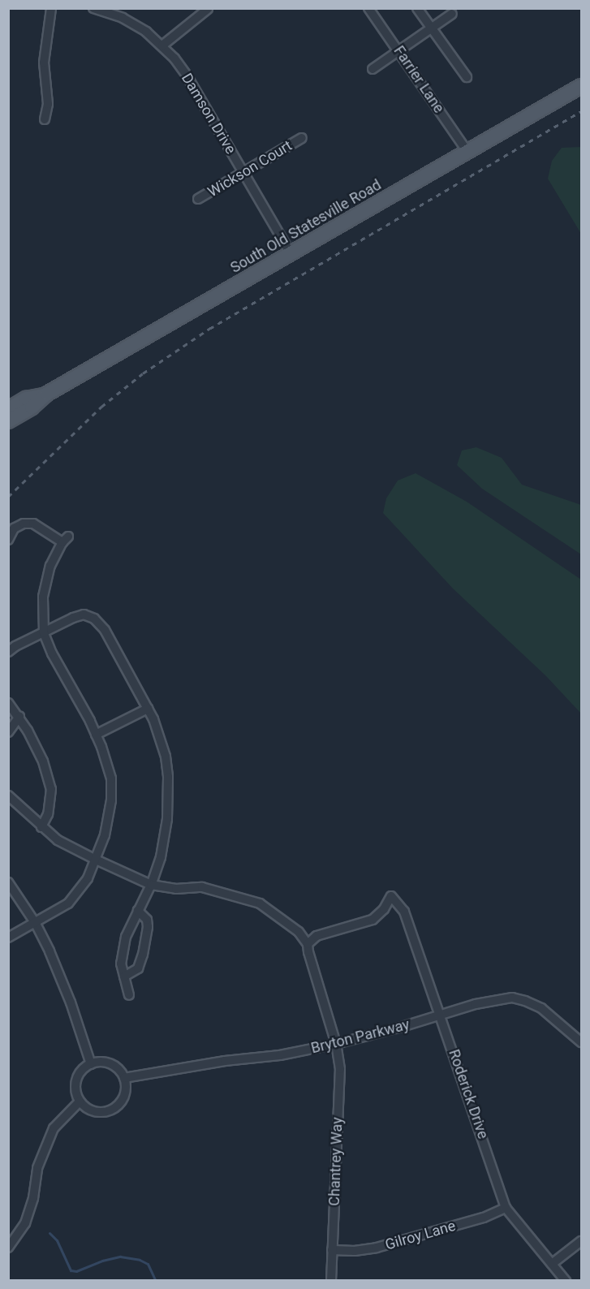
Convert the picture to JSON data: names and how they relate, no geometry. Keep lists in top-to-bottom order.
{
  "streets": {
    "main road": ["South Old Statesville Road"],
    "street": [
      "Farrier Lane",
      "Damson Drive",
      "Wickson Court",
      "Bryton Parkway",
      "Roderick Drive",
      "Chantrey Way",
      "Gilroy Lane"
    ]
  },
  "crossings": [
    ["Farrier Lane", "South Old Statesville Road"],
    ["Damson Drive", "Wickson Court"],
    ["Damson Drive", "South Old Statesville Road"],
    ["Bryton Parkway", "Roderick Drive"],
    ["Bryton Parkway", "Chantrey Way"],
    ["Roderick Drive", "Chantrey Way"],
    ["Roderick Drive", "Gilroy Lane"],
    ["Chantrey Way", "Gilroy Lane"]
  ]
}
